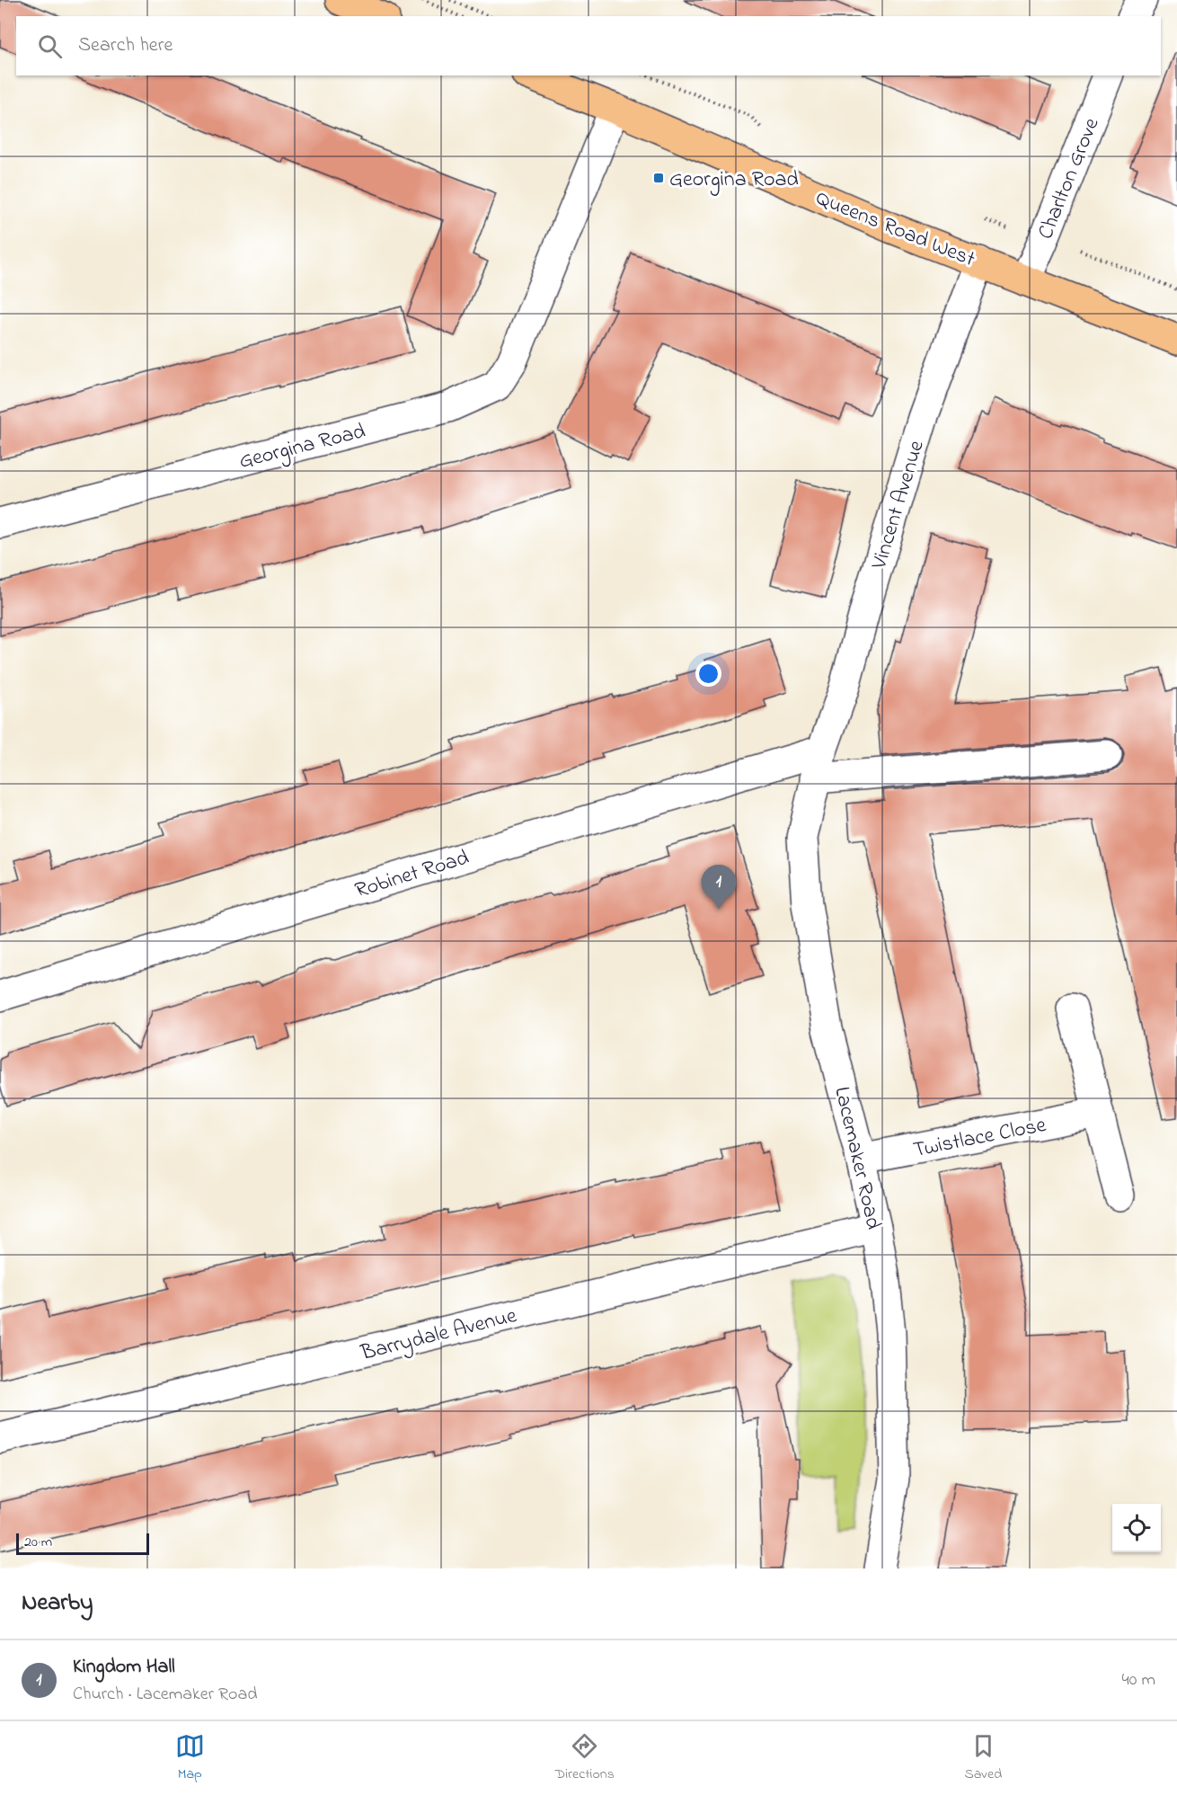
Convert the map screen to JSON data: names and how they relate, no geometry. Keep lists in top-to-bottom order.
{
  "streets": {
    "main road": ["Queens Road West"],
    "street": [
      "Charlton Grove",
      "Georgina Road",
      "Vincent Avenue",
      "Robinet Road",
      "Twistlace Close",
      "Lacemaker Road",
      "Barrydale Avenue"
    ]
  },
  "crossings": [
    ["Charlton Grove", "Queens Road West"],
    ["Queens Road West", "Georgina Road"],
    ["Queens Road West", "Vincent Avenue"],
    ["Vincent Avenue", "Robinet Road"],
    ["Vincent Avenue", "Lacemaker Road"],
    ["Robinet Road", "Lacemaker Road"],
    ["Twistlace Close", "Lacemaker Road"],
    ["Lacemaker Road", "Barrydale Avenue"]
  ],
  "places": {
    "transit": ["Georgina Road"]
  },
  "scale_bar": "20 m",
  "page": {
    "search": "Search here",
    "pins": "1",
    "scale": "20 m",
    "heading": "Nearby",
    "list": [
      {
        "mark": "1",
        "name": "Kingdom Hall",
        "note": "Church · Lacemaker Road",
        "value": "40 m"
      }
    ],
    "nav": ["Map", "Directions", "Saved"]
  }
}
